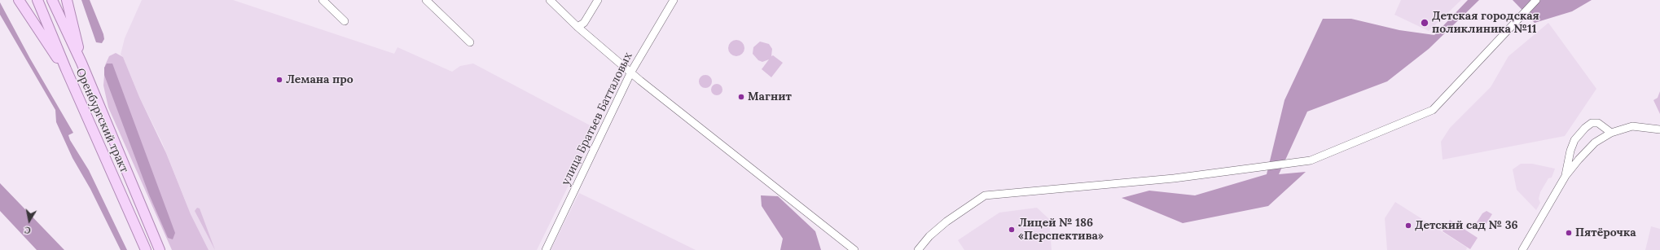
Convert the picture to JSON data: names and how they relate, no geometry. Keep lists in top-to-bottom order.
{
  "streets": {
    "main road": ["Оренбургский тракт"],
    "street": ["улица Братьев Батталовых"]
  },
  "places": [
    "Детская городская поликлиника №11",
    "Лемана про",
    "Магнит",
    "Детский сад № 36",
    "Лицей № 186 «Перспектива»",
    "Пятёрочка"
  ],
  "north": "bottom"
}
